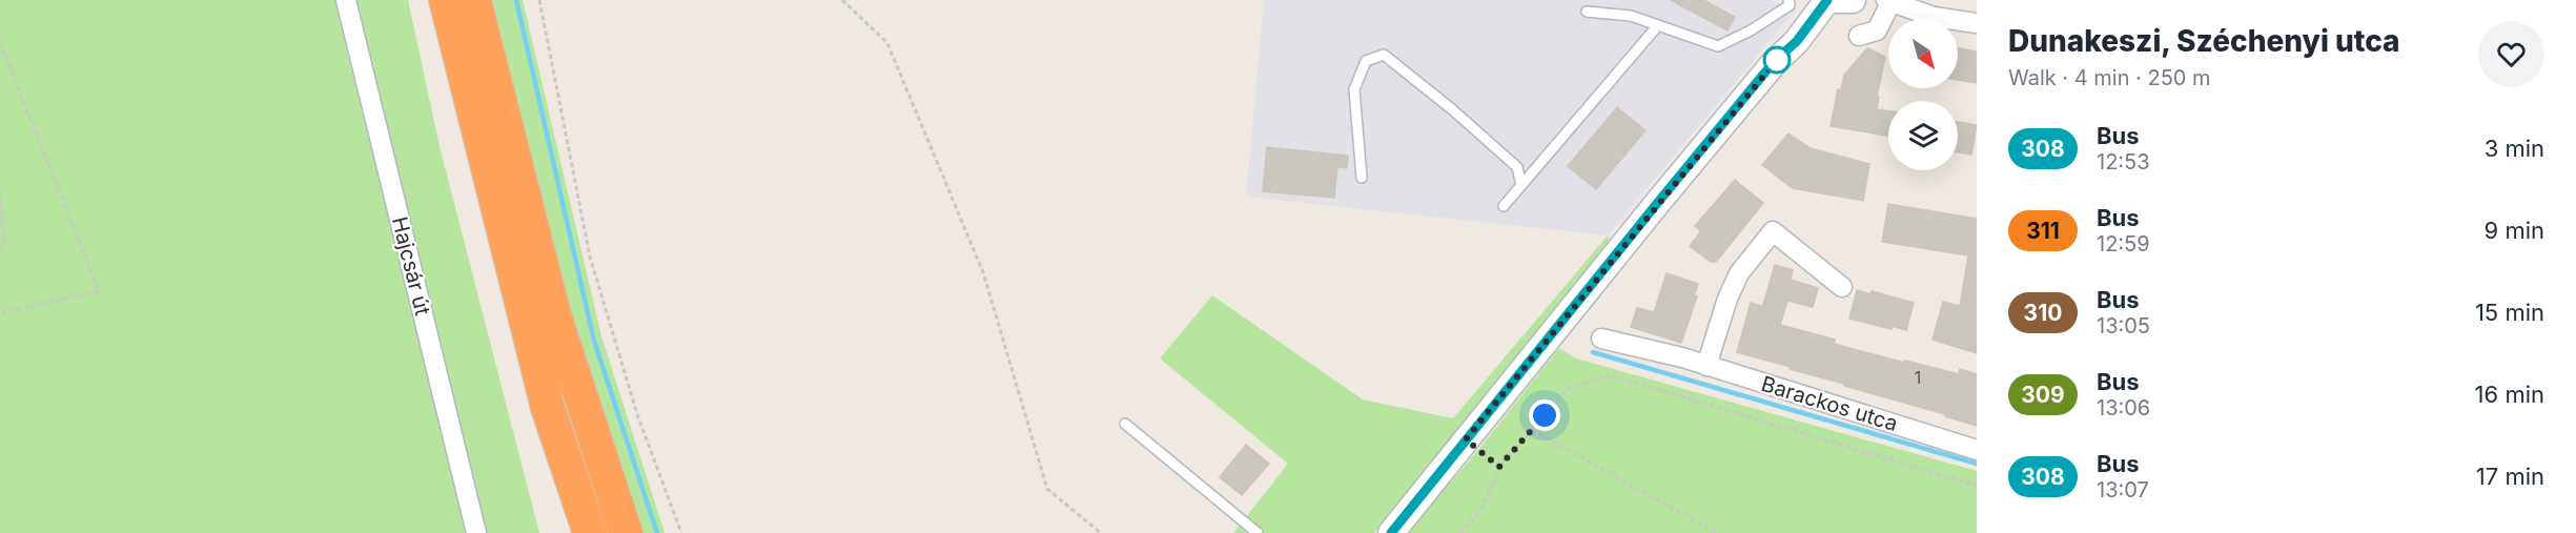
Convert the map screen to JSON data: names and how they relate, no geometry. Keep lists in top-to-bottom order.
{
  "streets": {
    "street": ["Hajcsár út", "Barackos utca"]
  },
  "lines": ["bus line 308"],
  "house_numbers": ["1"],
  "north": "bottom right",
  "page": {
    "heading": ["Dunakeszi, Széchenyi utca", "Walk · 4 min · 250 m"],
    "list": [
      {
        "mark": "308",
        "name": "Bus",
        "note": "12:53",
        "value": "3 min"
      },
      {
        "mark": "311",
        "name": "Bus",
        "note": "12:59",
        "value": "9 min"
      },
      {
        "mark": "310",
        "name": "Bus",
        "note": "13:05",
        "value": "15 min"
      },
      {
        "mark": "309",
        "name": "Bus",
        "note": "13:06",
        "value": "16 min"
      },
      {
        "mark": "308",
        "name": "Bus",
        "note": "13:07",
        "value": "17 min"
      }
    ]
  }
}
